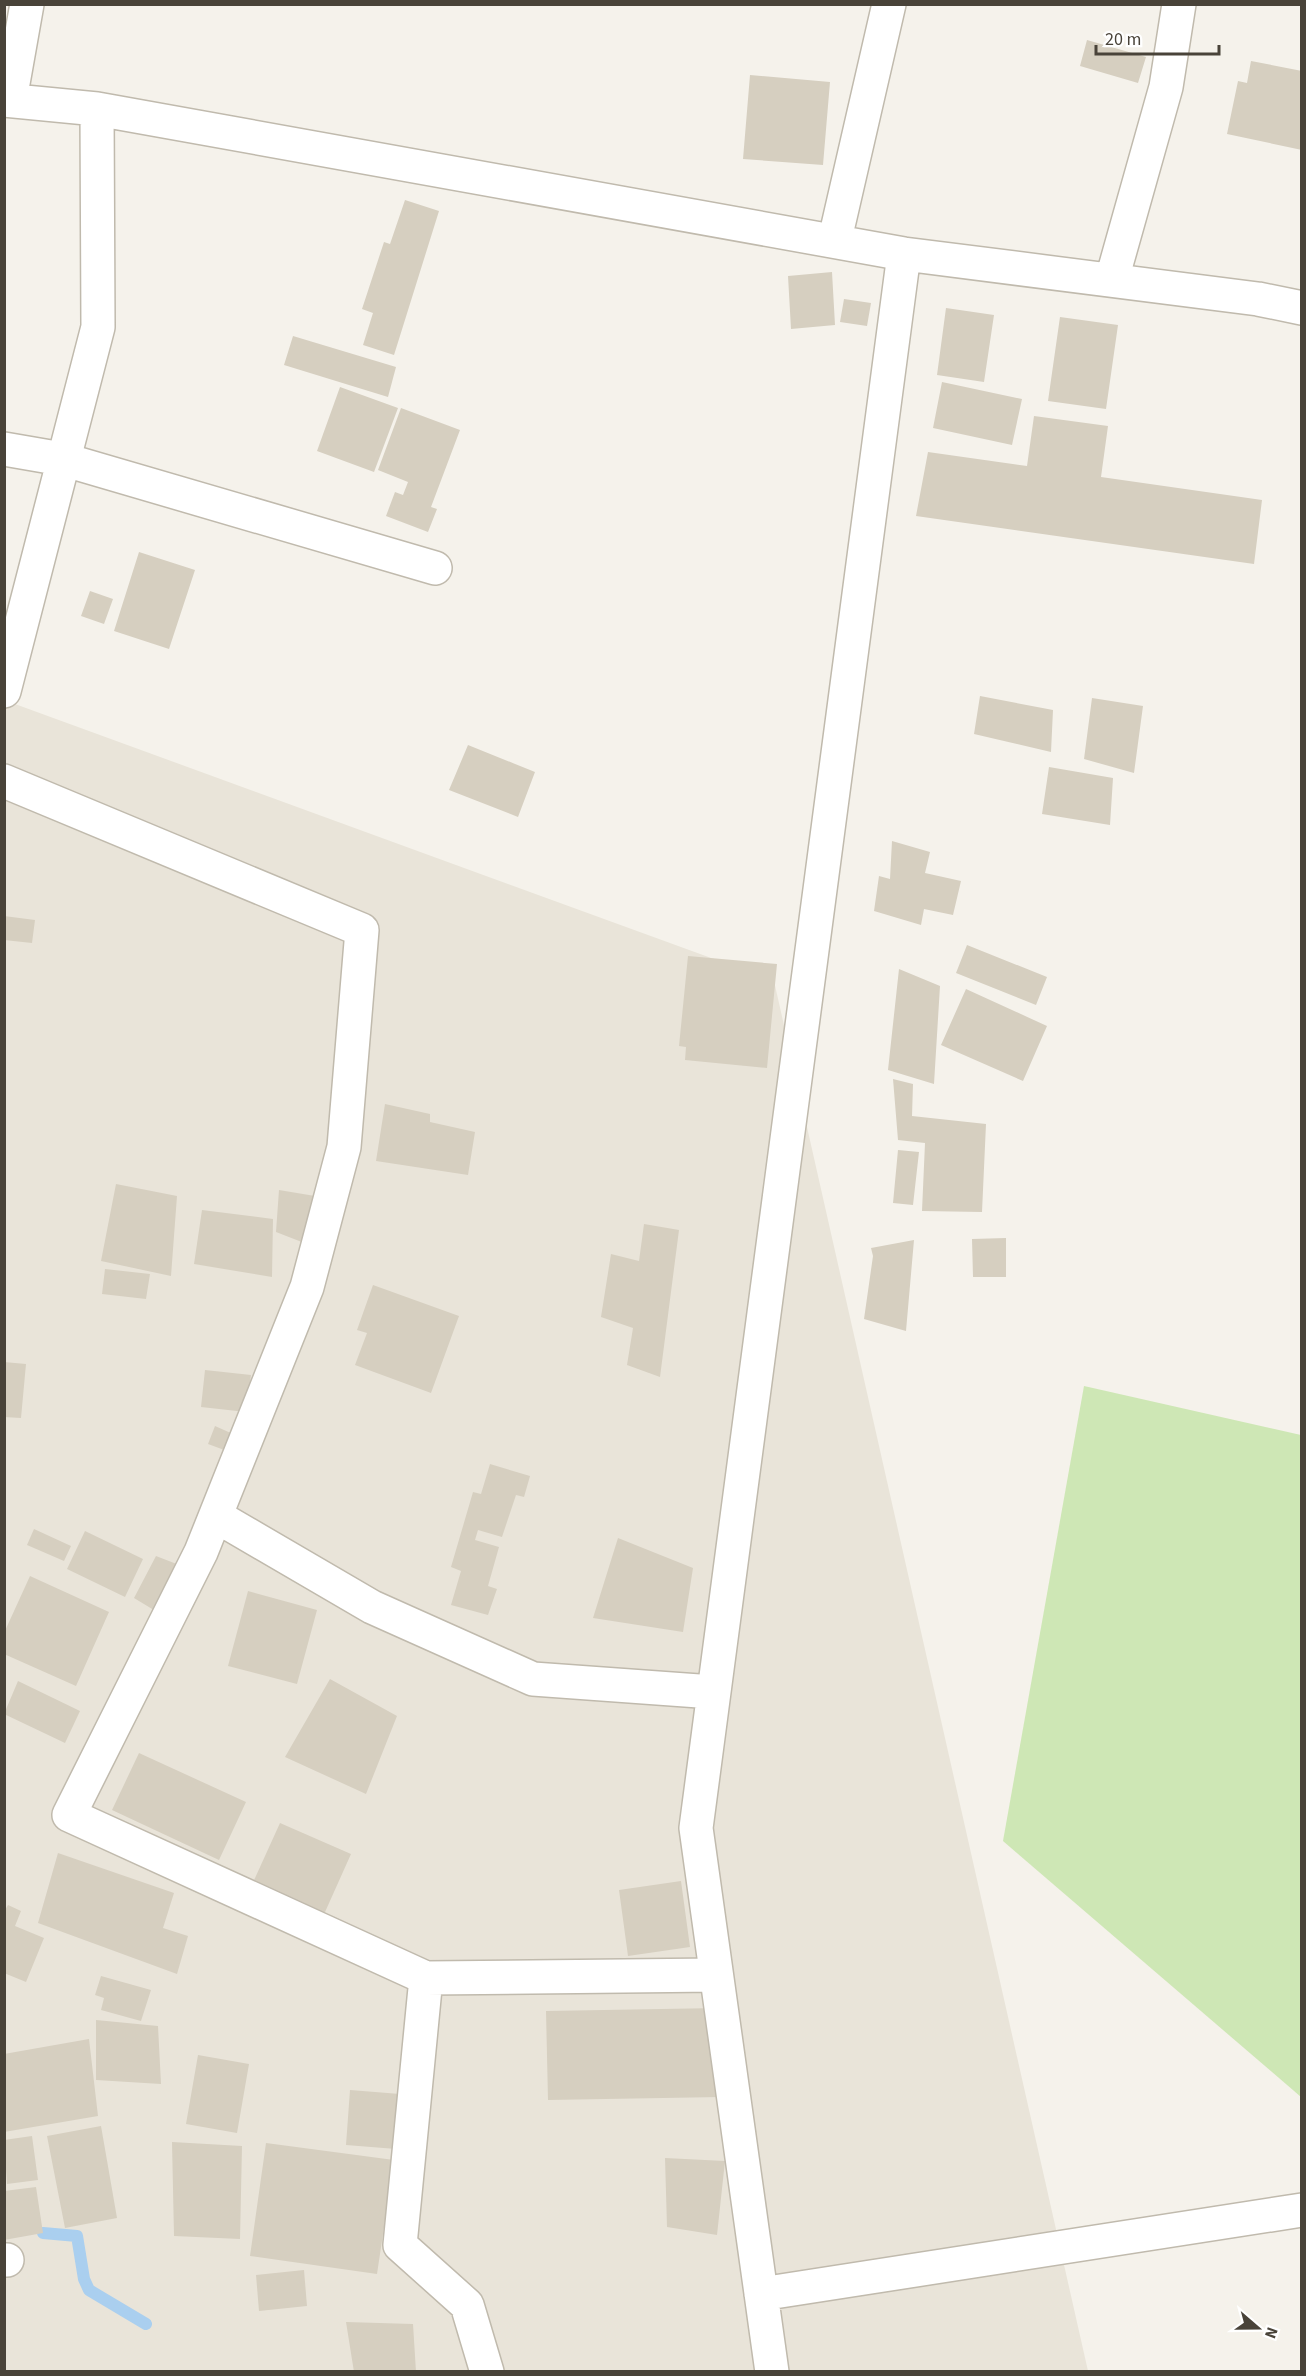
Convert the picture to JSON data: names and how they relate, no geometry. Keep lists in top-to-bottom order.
{
  "scale_bar": "20 m",
  "north": "right"
}
